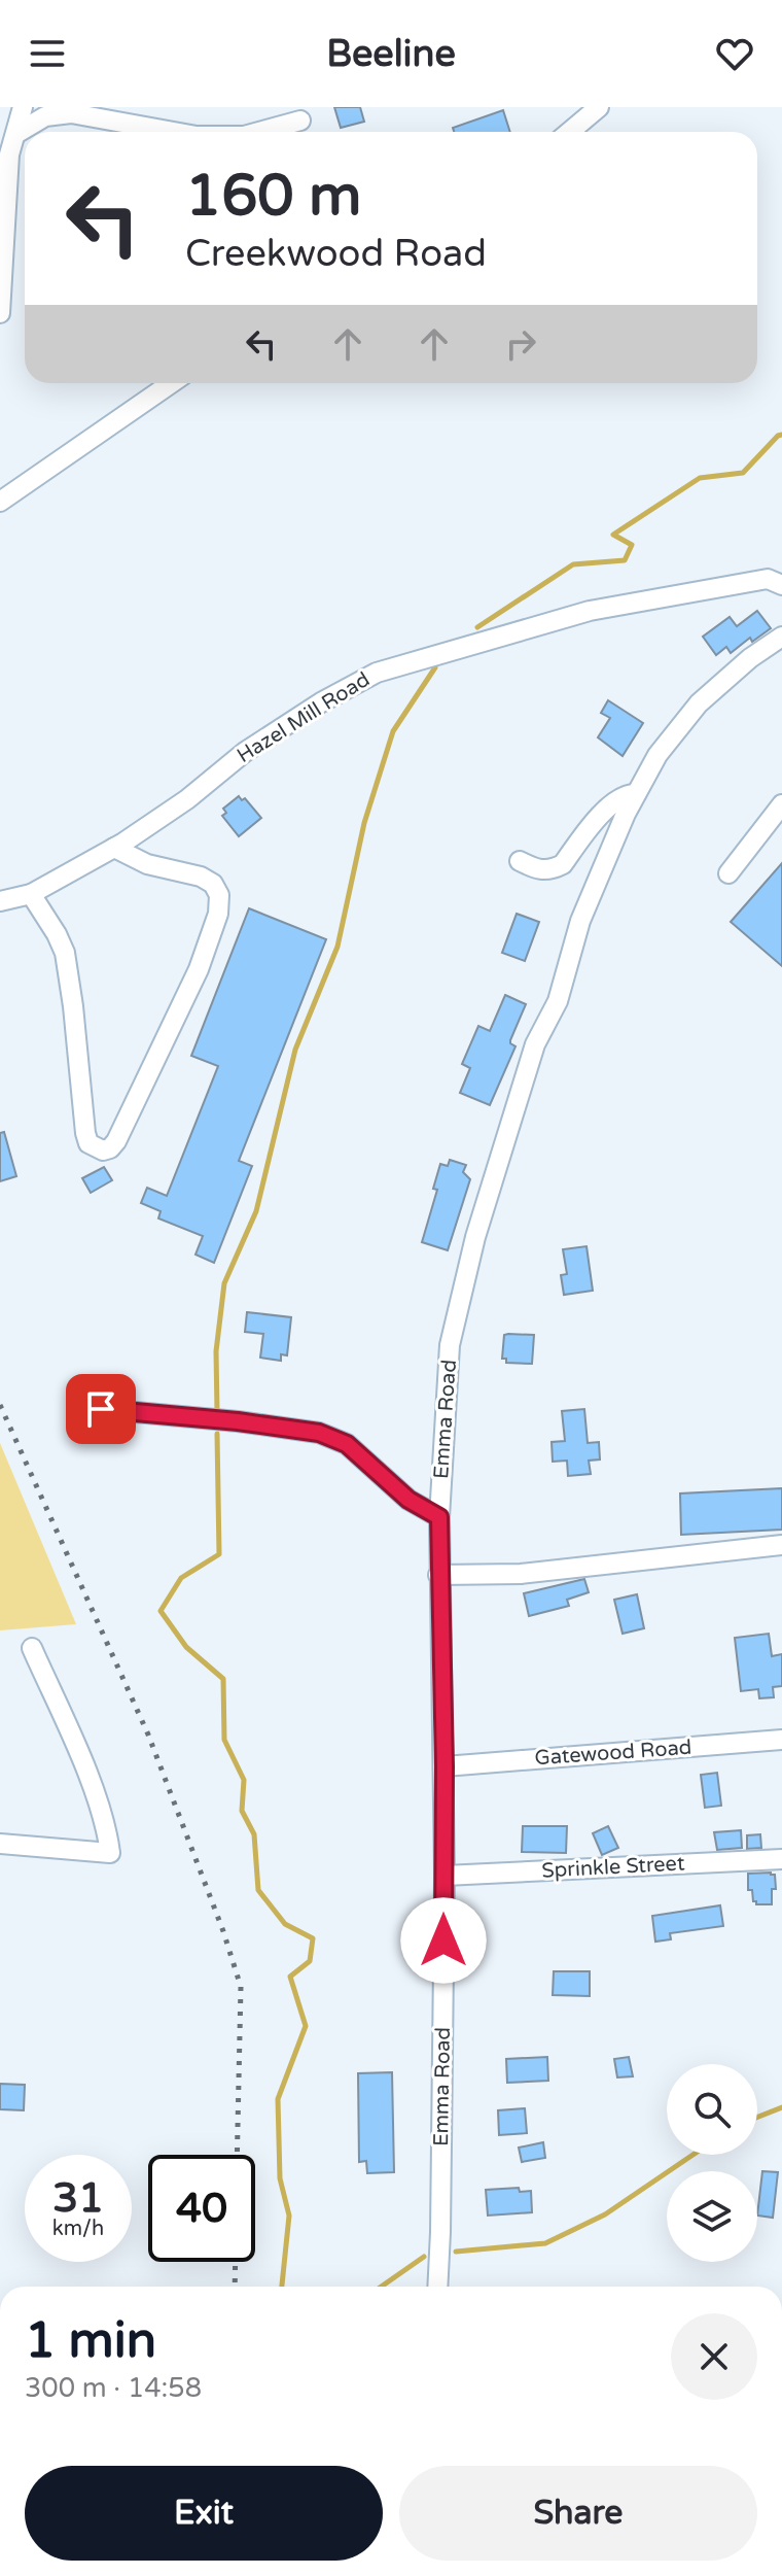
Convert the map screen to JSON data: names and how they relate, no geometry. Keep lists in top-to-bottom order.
{
  "streets": {
    "street": [
      "Hazel Mill Road",
      "Emma Road",
      "Gatewood Road",
      "Sprinkle Street"
    ]
  },
  "crossings": [
    ["Emma Road", "Gatewood Road"],
    ["Emma Road", "Sprinkle Street"]
  ],
  "page": {
    "header": "Beeline",
    "turn": ["160 m", "Creekwood Road"],
    "speed": "31 km/h",
    "limit": "40",
    "heading": ["1 min", "300 m · 14:58"],
    "buttons": ["Exit", "Share"]
  }
}
